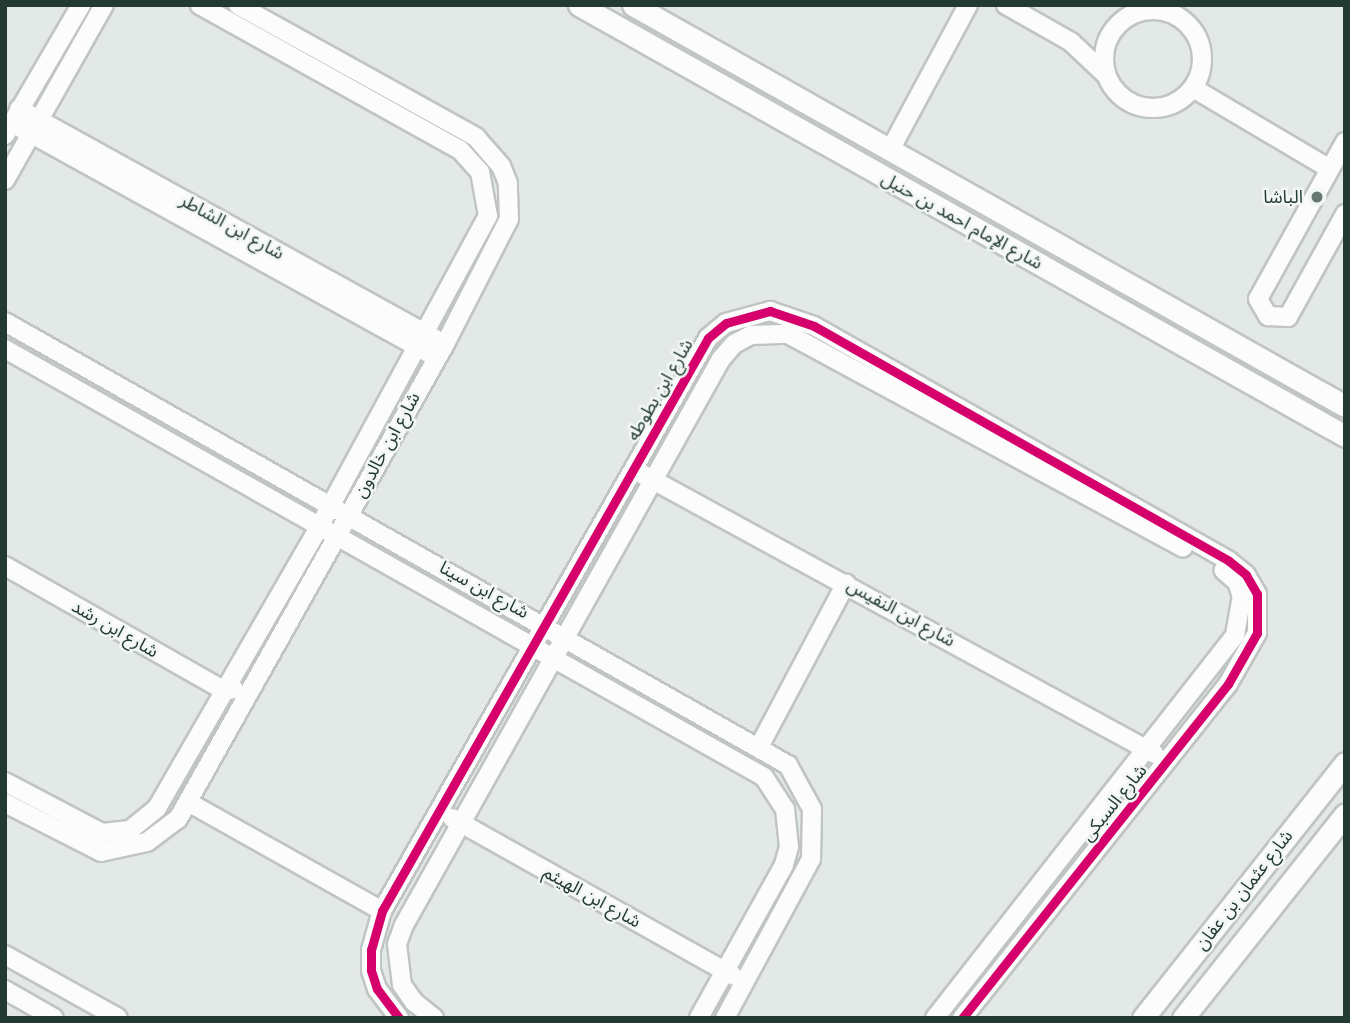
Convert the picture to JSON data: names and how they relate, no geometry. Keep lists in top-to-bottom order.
{
  "streets": {
    "street": [
      "شارع الإمام احمد بن حنبل",
      "شارع ابن الشاطر",
      "شارع ابن بطوطه",
      "شارع ابن خالدون",
      "شارع ابن سينا",
      "شارع ابن النفيس",
      "شارع ابن رشد",
      "شارع السبكى",
      "شارع عثمان بن عفان",
      "شارع ابن الهيثم"
    ]
  },
  "crossings": [
    ["شارع ابن الشاطر", "شارع ابن خالدون"],
    ["شارع ابن بطوطه", "شارع ابن سينا"],
    ["شارع ابن بطوطه", "شارع ابن النفيس"],
    ["شارع ابن بطوطه", "شارع السبكى"],
    ["شارع ابن بطوطه", "شارع ابن الهيثم"],
    ["شارع ابن خالدون", "شارع ابن سينا"],
    ["شارع ابن خالدون", "شارع ابن رشد"],
    ["شارع ابن سينا", "شارع ابن الهيثم"],
    ["شارع ابن النفيس", "شارع السبكى"]
  ],
  "places": ["الباشا"]
}
